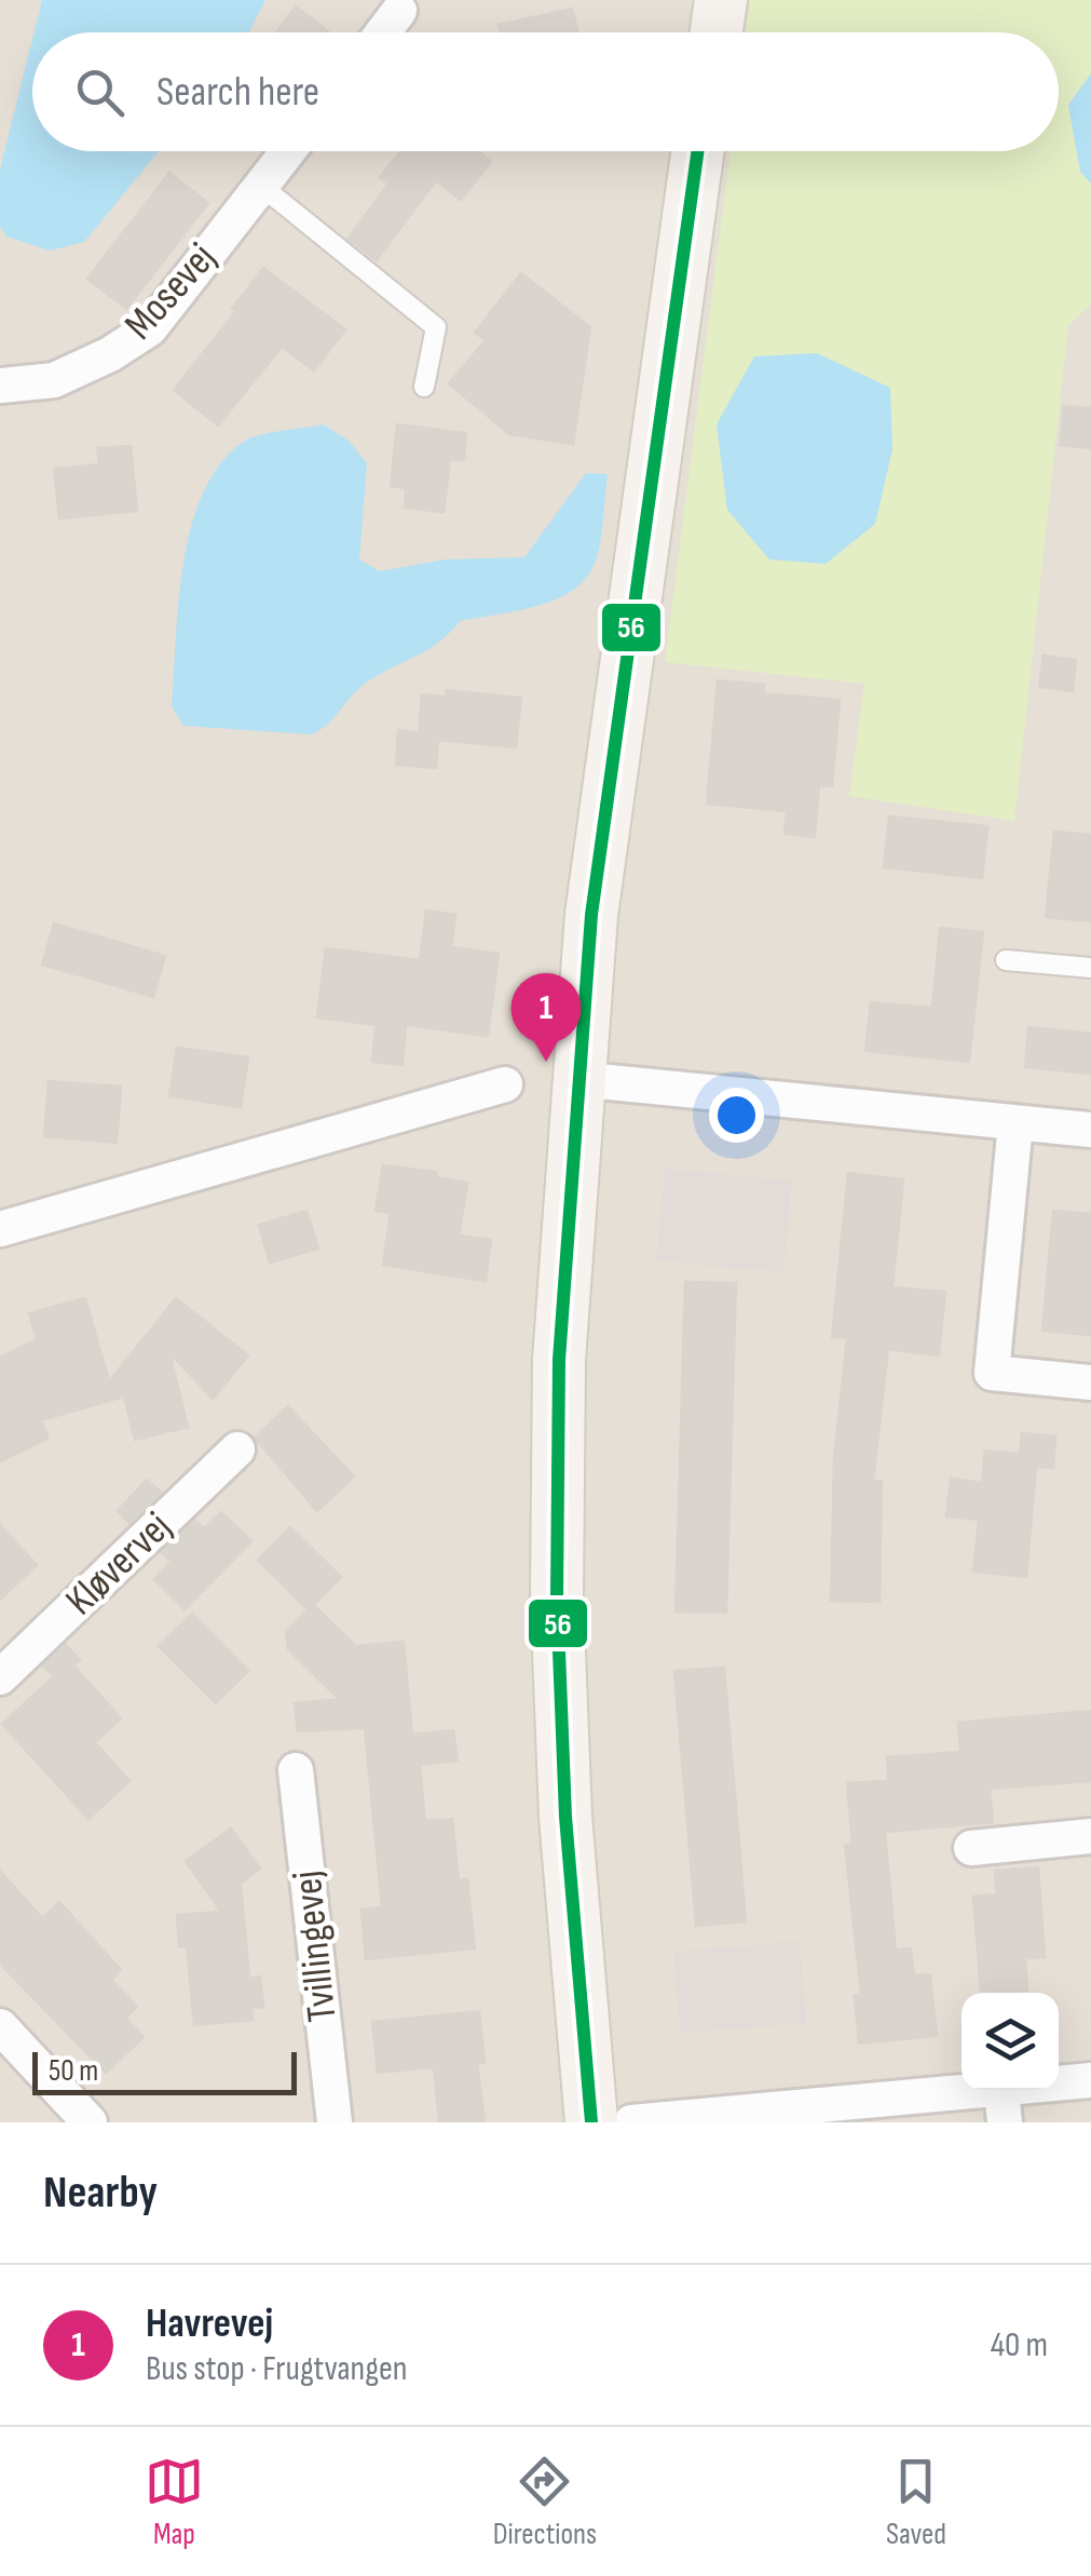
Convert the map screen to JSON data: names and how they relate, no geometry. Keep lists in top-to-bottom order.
{
  "streets": {
    "street": ["Mosevej", "Kløvervej", "Tvillingevej"]
  },
  "lines": ["transit line 56"],
  "scale_bar": "50 m",
  "page": {
    "search": "Search here",
    "pins": "1",
    "scale": "50 m",
    "heading": "Nearby",
    "list": [
      {
        "mark": "1",
        "name": "Havrevej",
        "note": "Bus stop · Frugtvangen",
        "value": "40 m"
      }
    ],
    "nav": ["Map", "Directions", "Saved"]
  }
}
